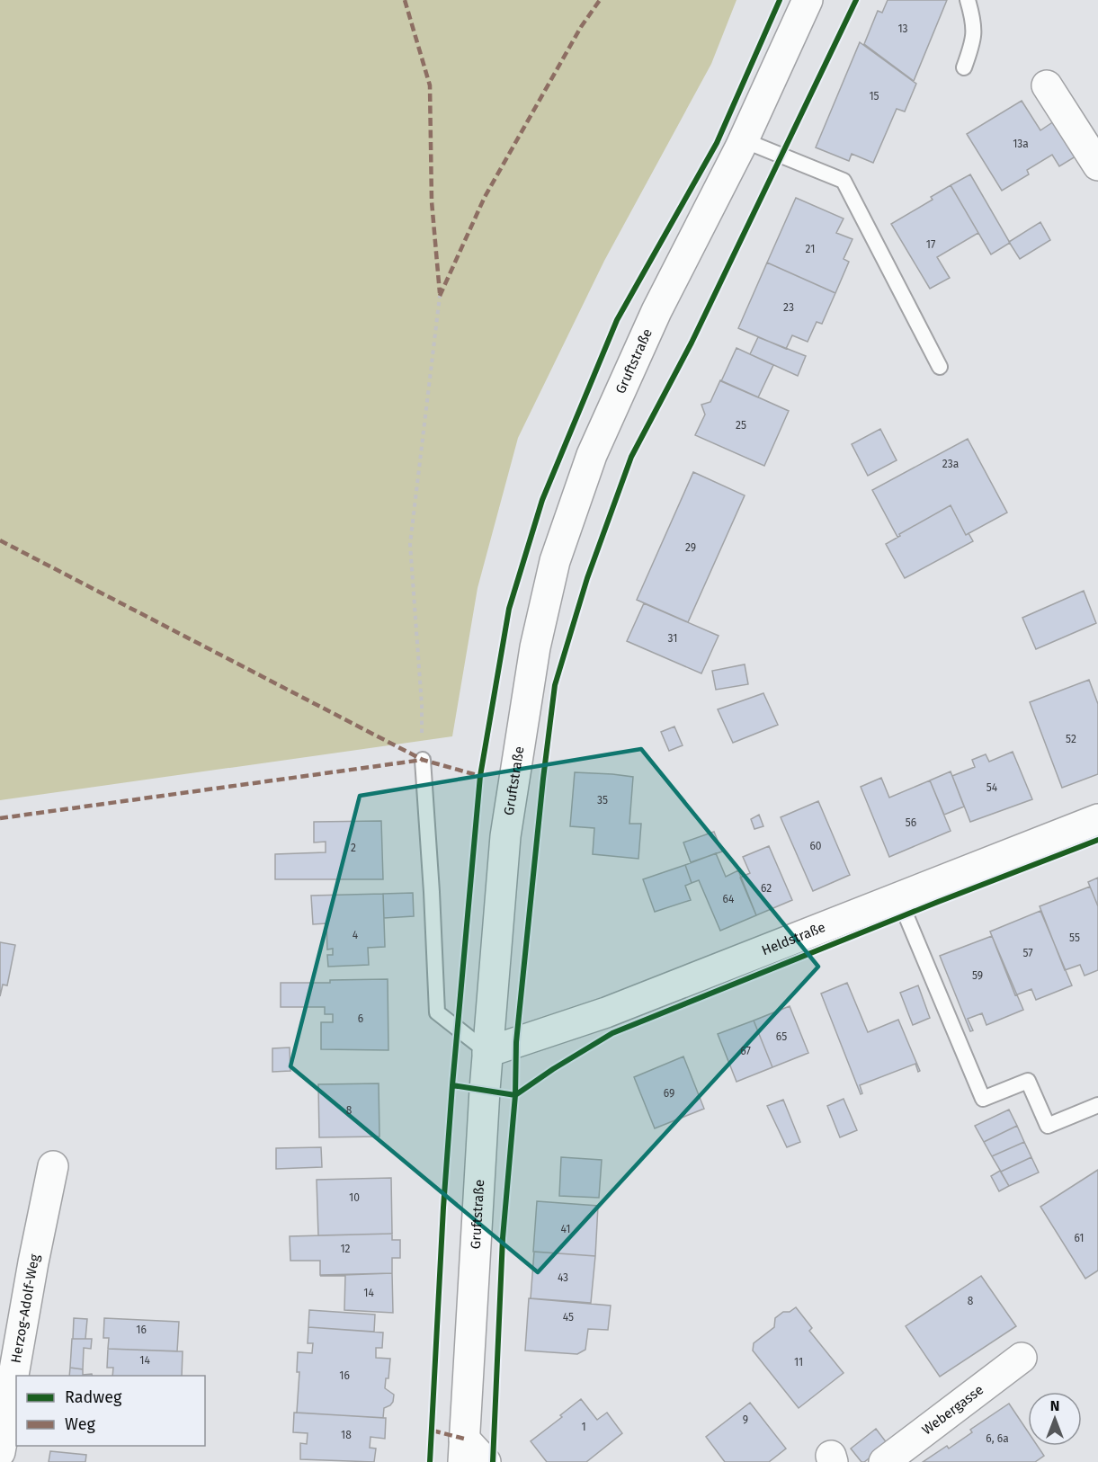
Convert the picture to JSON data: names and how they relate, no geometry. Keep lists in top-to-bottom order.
{
  "streets": {
    "main road": [
      "Gruftstraße",
      "Heldstraße",
      "Herzog-Adolf-Weg",
      "Webergasse"
    ]
  },
  "crossings": [
    ["Gruftstraße", "Heldstraße"]
  ],
  "house_numbers": [
    "13",
    "15",
    "13a",
    "17",
    "21",
    "23",
    "25",
    "23a",
    "29",
    "31",
    "52",
    "54",
    "35",
    "56",
    "60",
    "2",
    "62",
    "64",
    "4",
    "55",
    "57",
    "59",
    "6",
    "65",
    "67",
    "69",
    "8",
    "10",
    "41",
    "61",
    "12",
    "43",
    "14",
    "8",
    "45",
    "16",
    "14",
    "11",
    "16",
    "9",
    "1",
    "18",
    "6, 6a"
  ],
  "legend": ["Radweg", "Weg"],
  "north": "top"
}
